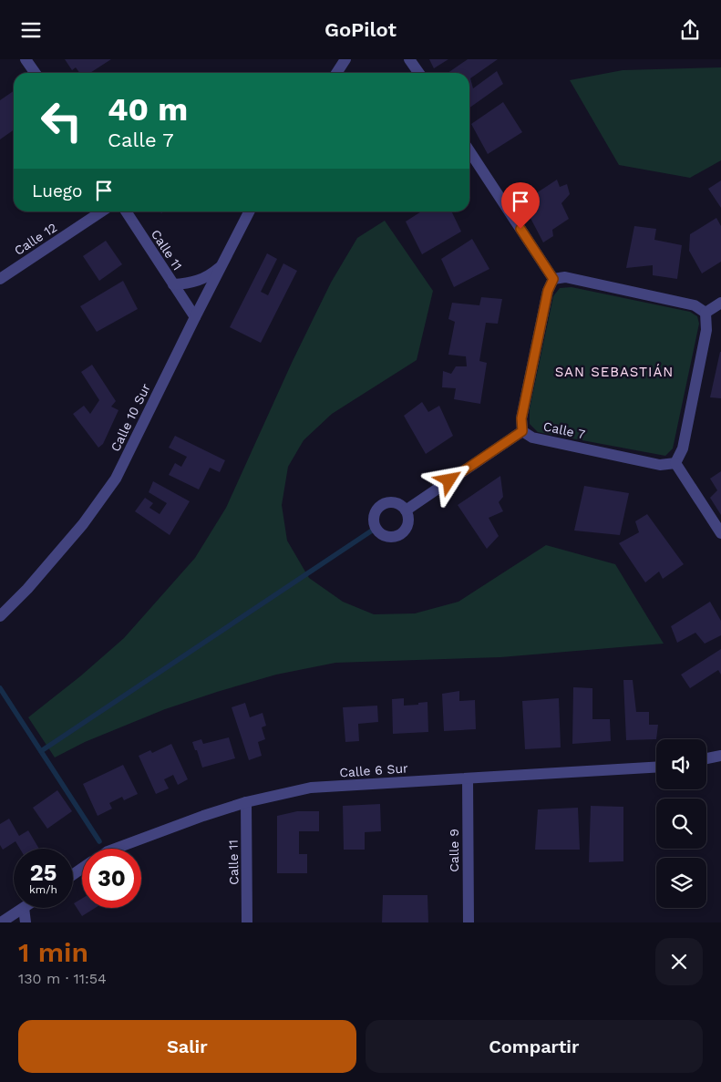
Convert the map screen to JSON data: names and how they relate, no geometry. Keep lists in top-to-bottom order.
{
  "streets": {
    "street": [
      "Calle 12",
      "Calle 11",
      "Calle 10 Sur",
      "Calle 7",
      "Calle 6 Sur",
      "Calle 9"
    ]
  },
  "crossings": [
    ["Calle 11", "Calle 10 Sur"],
    ["Calle 11", "Calle 6 Sur"],
    ["Calle 6 Sur", "Calle 9"]
  ],
  "districts": ["SAN SEBASTIÁN"],
  "page": {
    "header": "GoPilot",
    "turn": ["40 m", "Calle 7"],
    "then": "Luego",
    "speed": "25 km/h",
    "limit": "30",
    "heading": ["1 min", "130 m · 11:54"],
    "buttons": ["Salir", "Compartir"]
  }
}
